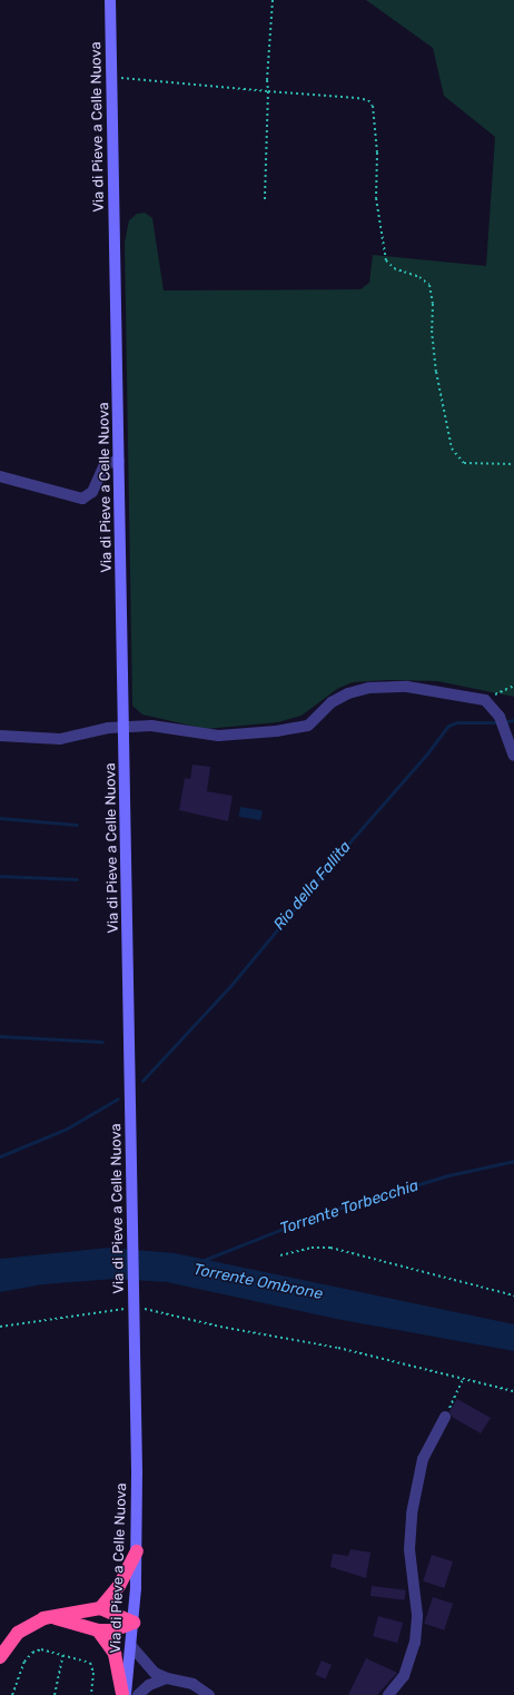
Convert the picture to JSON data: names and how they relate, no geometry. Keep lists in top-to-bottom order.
{
  "streets": {
    "main road": ["Via di Pieve a Celle Nuova"]
  },
  "water": ["Rio della Fallita", "Torrente Torbecchia", "Torrente Ombrone"]
}
